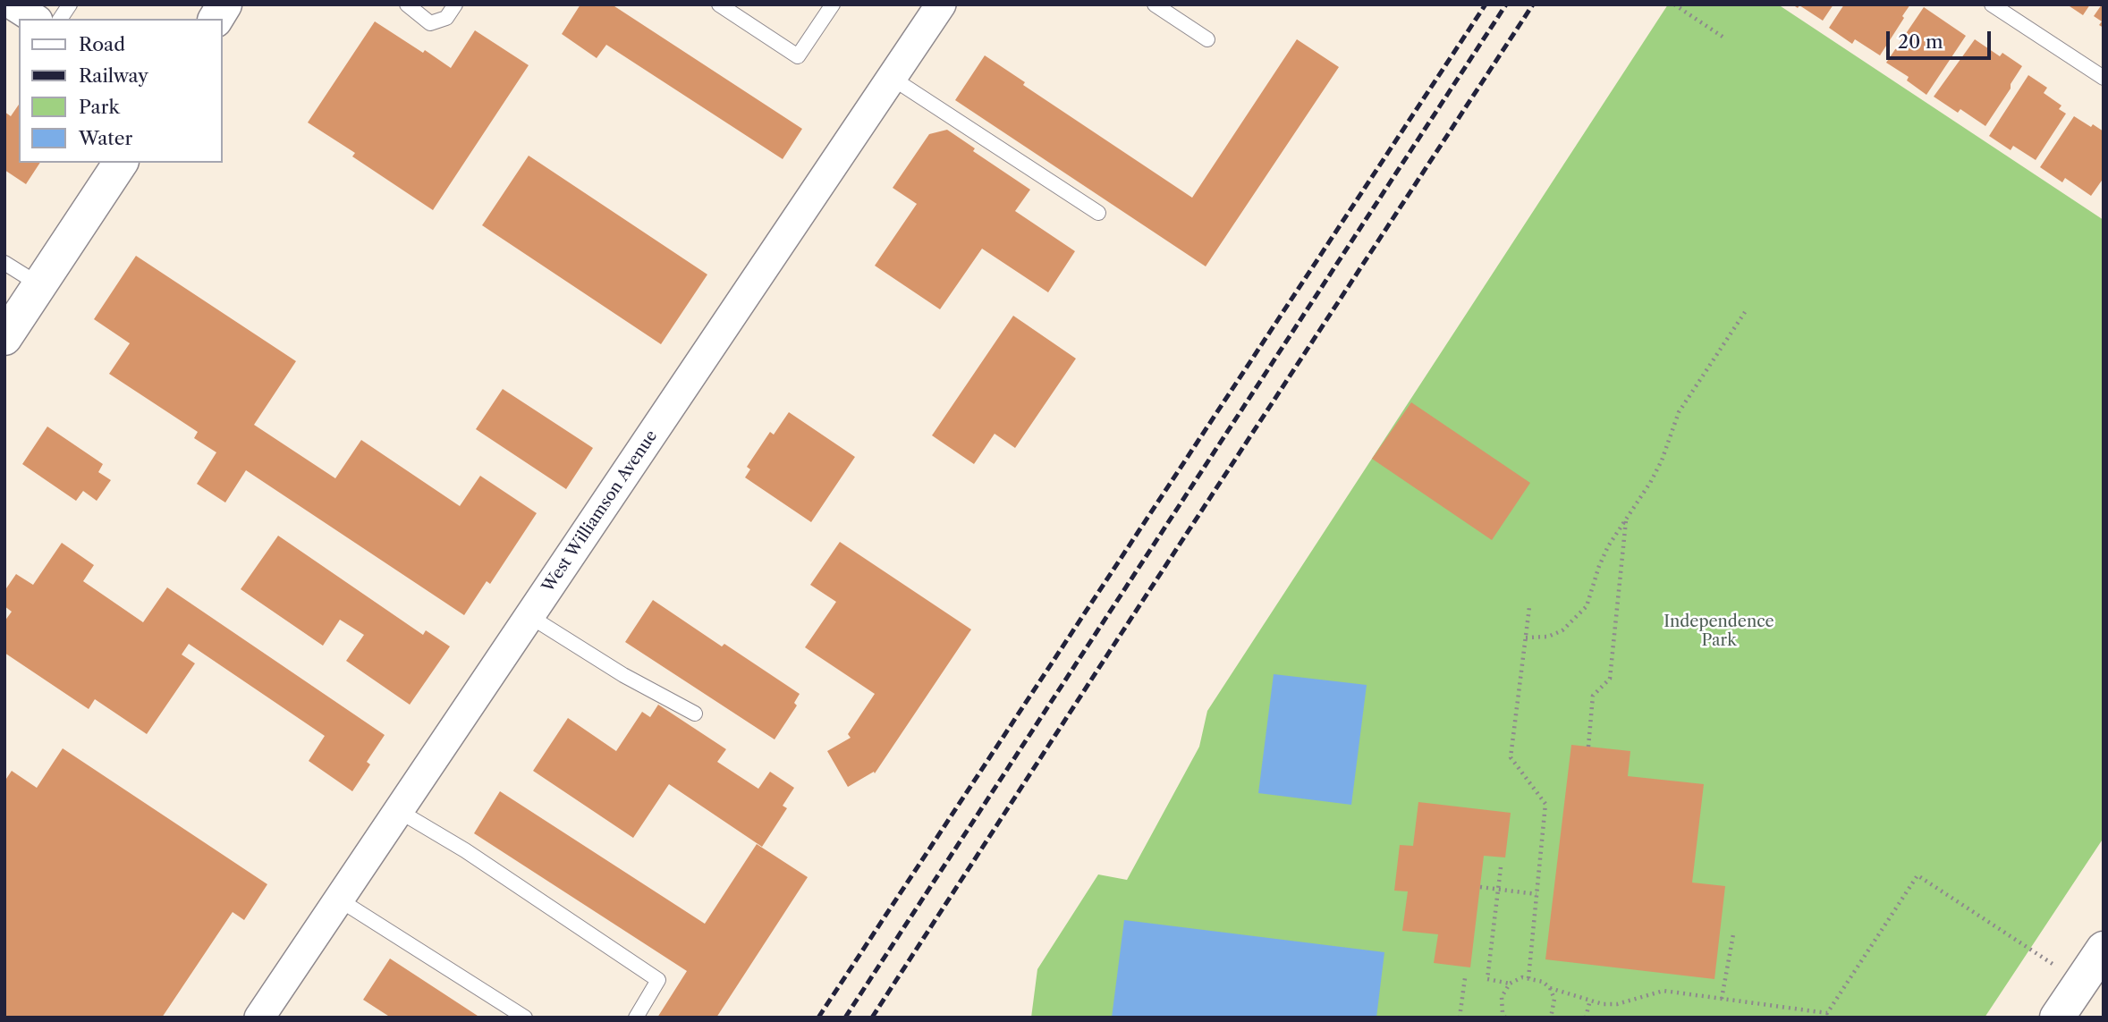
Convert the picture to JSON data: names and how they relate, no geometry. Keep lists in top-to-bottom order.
{
  "streets": {
    "street": ["West Williamson Avenue"]
  },
  "parks": ["Independence Park"],
  "legend": [
    "Road",
    "Railway",
    "Park",
    "Water"
  ],
  "scale_bar": "20 m"
}
